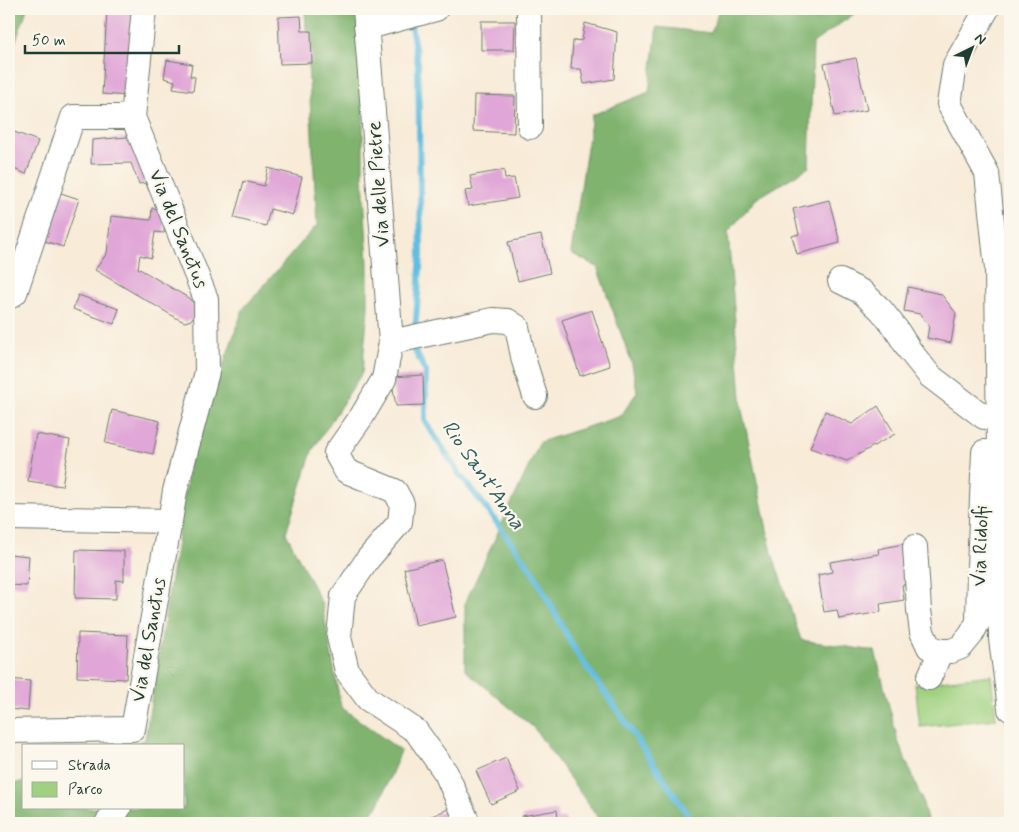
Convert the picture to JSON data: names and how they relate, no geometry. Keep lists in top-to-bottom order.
{
  "streets": {
    "street": ["Via delle Pietre", "Via del Sanctus", "Via Ridolfi"]
  },
  "water": ["Rio Sant'Anna"],
  "legend": ["Strada", "Parco"],
  "scale_bar": "50 m",
  "north": "top right"
}
